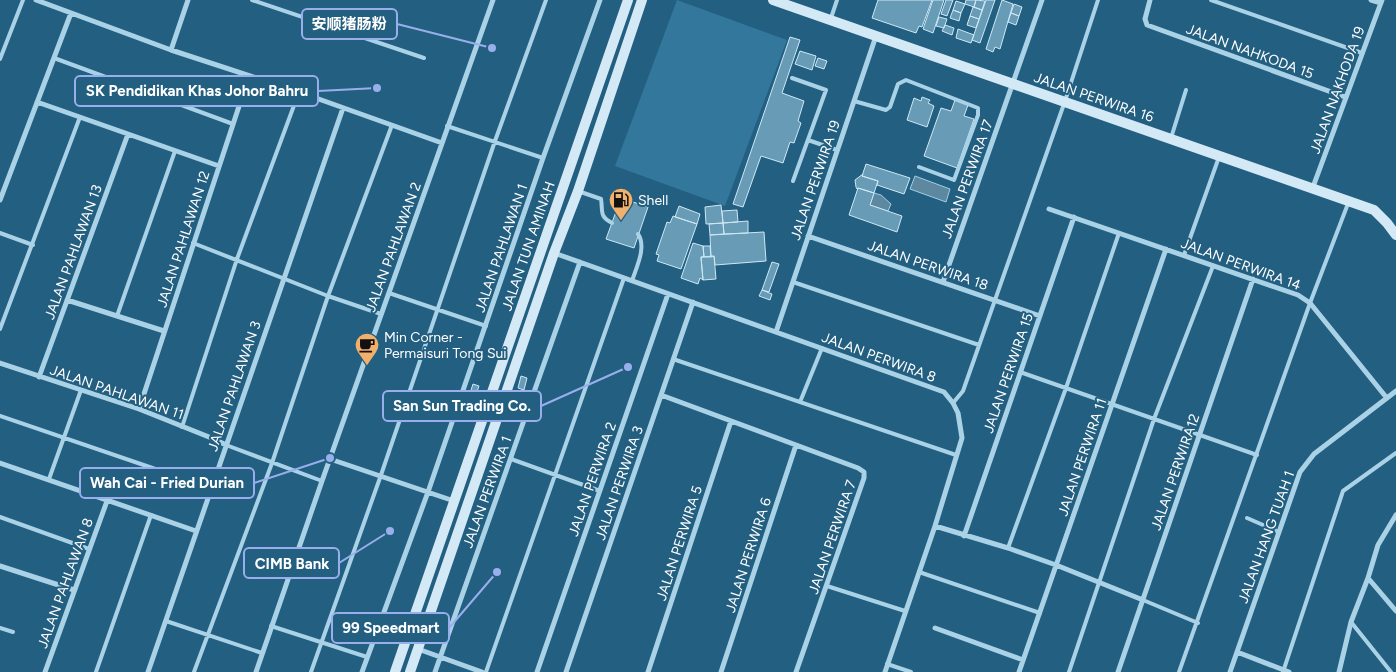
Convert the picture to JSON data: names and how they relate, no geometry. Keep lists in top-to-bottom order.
{
  "streets": {
    "main road": ["JALAN PERWIRA 16", "JALAN TUN AMINAH"],
    "street": [
      "JALAN NAHKODA 15",
      "JALAN NAKHODA 19",
      "JALAN PERWIRA 17",
      "JALAN PERWIRA 19",
      "JALAN PAHLAWAN 12",
      "JALAN PAHLAWAN 2",
      "JALAN PAHLAWAN 1",
      "JALAN PAHLAWAN 13",
      "JALAN PERWIRA 14",
      "JALAN PERWIRA 18",
      "JALAN PERWIRA 8",
      "JALAN PERWIRA 15",
      "JALAN PAHLAWAN 3",
      "JALAN PAHLAWAN 11",
      "JALAN PERWIRA 11",
      "JALAN PERWIRA12",
      "JALAN PERWIRA 2",
      "JALAN PERWIRA 3",
      "JALAN PERWIRA 1",
      "JALAN PERWIRA 7",
      "JALAN HANG TUAH 1",
      "JALAN PERWIRA 5",
      "JALAN PERWIRA 6",
      "JALAN PAHLAWAN 8"
    ]
  },
  "crossings": [
    ["JALAN NAHKODA 15", "JALAN NAKHODA 19"],
    ["JALAN NAKHODA 19", "JALAN PERWIRA 16"],
    ["JALAN PERWIRA 16", "JALAN PERWIRA 17"],
    ["JALAN PERWIRA 16", "JALAN PERWIRA 19"],
    ["JALAN PERWIRA 17", "JALAN PERWIRA 18"],
    ["JALAN PERWIRA 19", "JALAN PERWIRA 18"],
    ["JALAN PERWIRA 19", "JALAN PERWIRA 8"],
    ["JALAN PAHLAWAN 12", "JALAN PAHLAWAN 11"],
    ["JALAN TUN AMINAH", "JALAN PERWIRA 8"],
    ["JALAN PAHLAWAN 13", "JALAN PAHLAWAN 11"],
    ["JALAN PERWIRA 14", "JALAN PERWIRA 15"],
    ["JALAN PERWIRA 14", "JALAN PERWIRA 11"],
    ["JALAN PERWIRA 14", "JALAN PERWIRA12"],
    ["JALAN PERWIRA 14", "JALAN HANG TUAH 1"],
    ["JALAN PERWIRA 18", "JALAN PERWIRA 15"],
    ["JALAN PERWIRA 8", "JALAN PERWIRA 2"],
    ["JALAN PERWIRA 8", "JALAN PERWIRA 3"],
    ["JALAN PERWIRA 8", "JALAN PERWIRA 1"],
    ["JALAN PAHLAWAN 3", "JALAN PAHLAWAN 11"],
    ["JALAN PERWIRA 3", "JALAN PERWIRA 7"],
    ["JALAN PERWIRA 7", "JALAN PERWIRA 5"],
    ["JALAN PERWIRA 7", "JALAN PERWIRA 6"]
  ],
  "places": {
    "other": [
      "安顺猪肠粉",
      "SK Pendidikan Khas Johor Bahru",
      "San Sun Trading Co.",
      "Wah Cai - Fried Durian",
      "CIMB Bank",
      "99 Speedmart"
    ],
    "fuel station": ["Shell"],
    "cafe": ["Min Corner - Permaisuri Tong Sui"]
  }
}
